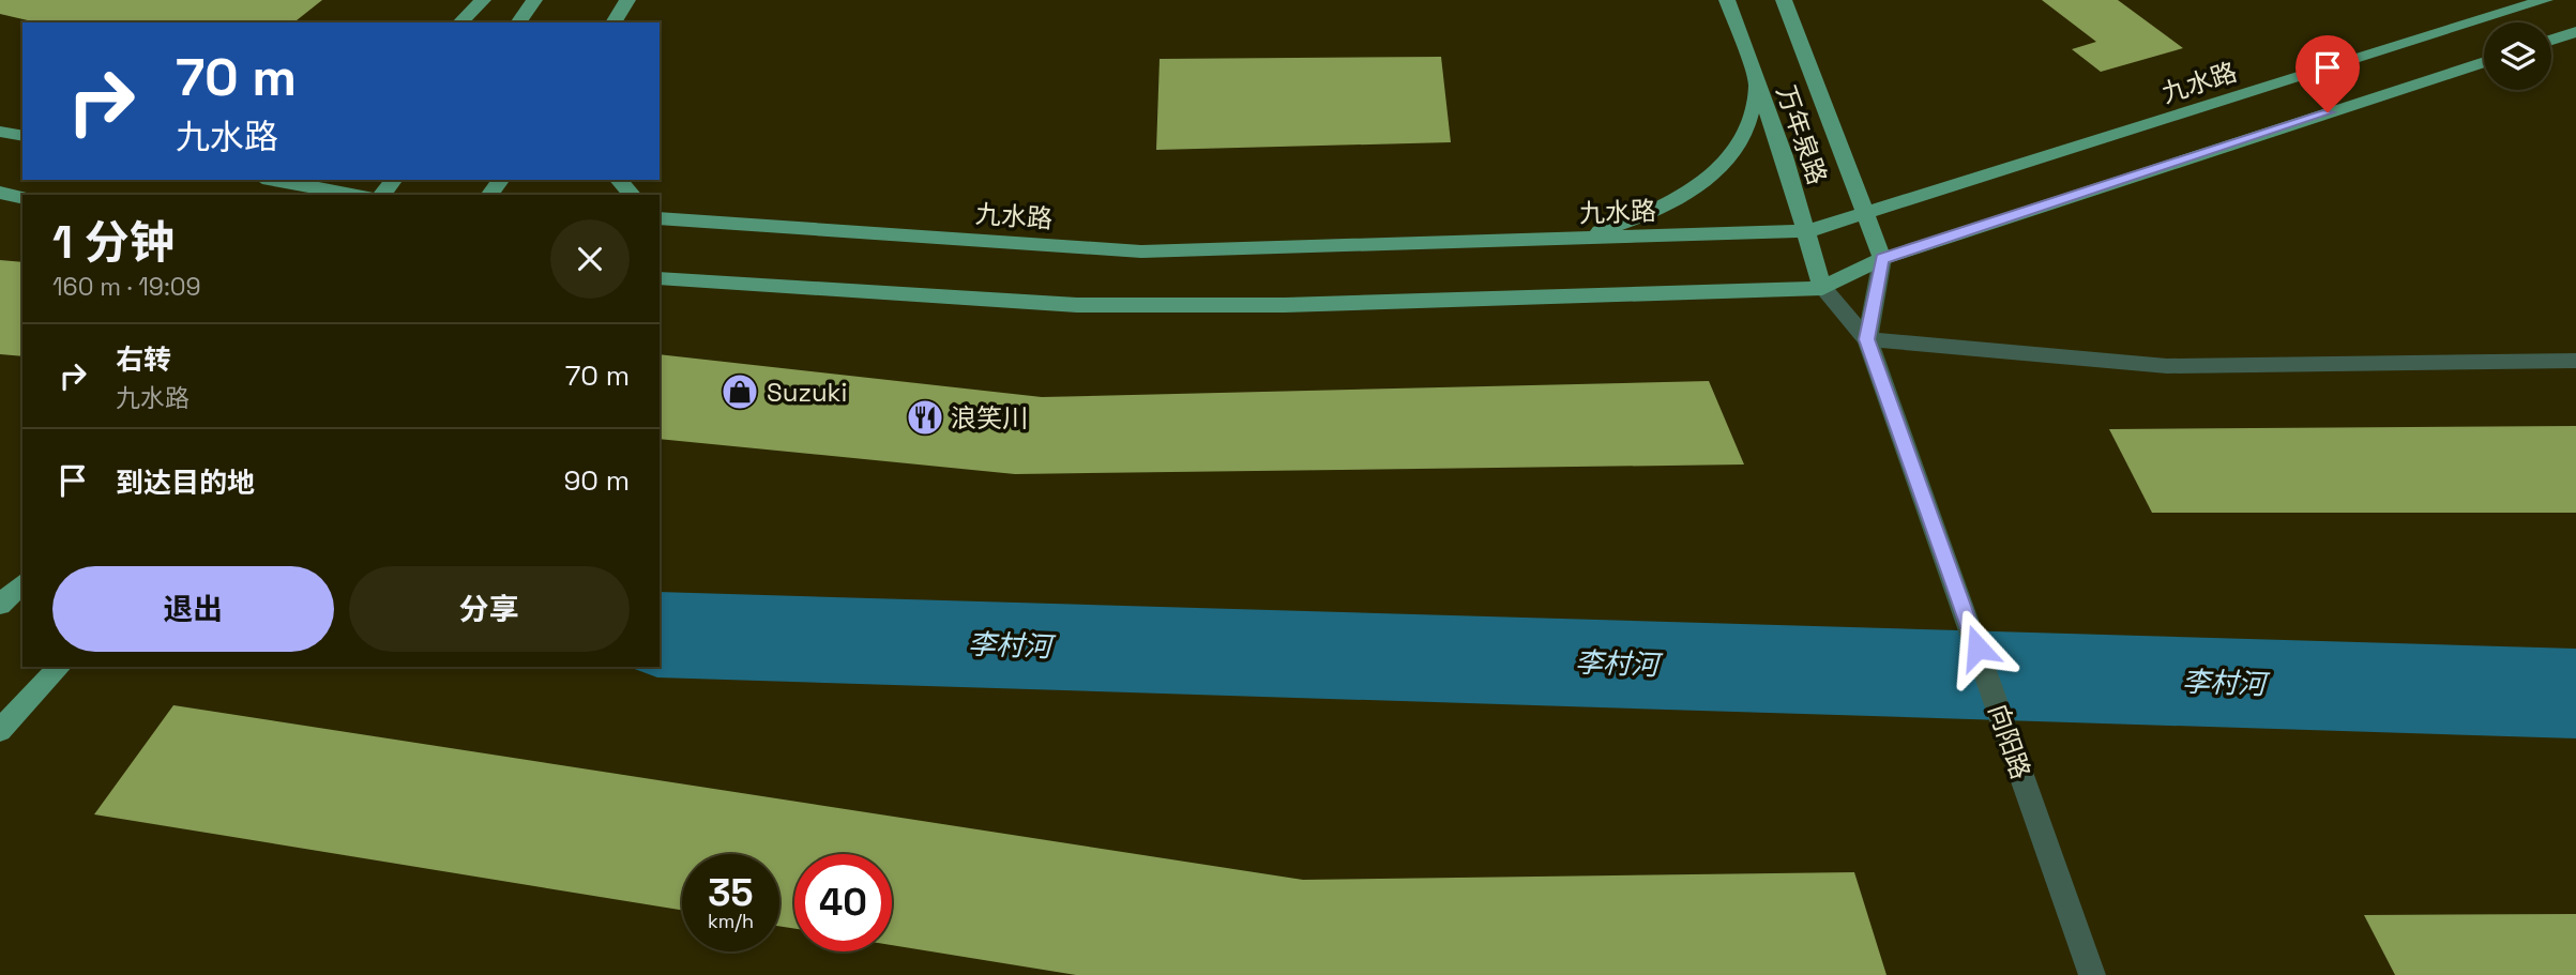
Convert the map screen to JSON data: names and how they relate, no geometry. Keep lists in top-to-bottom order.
{
  "streets": {
    "main road": ["九水路", "万年泉路"],
    "street": ["向阳路"]
  },
  "crossings": [
    ["九水路", "万年泉路"],
    ["万年泉路", "向阳路"]
  ],
  "water": ["李村河"],
  "places": {
    "shop": ["Suzuki"],
    "restaurant": ["浪笑川"]
  },
  "page": {
    "turn": ["70 m", "九水路"],
    "heading": ["1 分钟", "160 m · 19:09"],
    "list": [
      {
        "name": "右转",
        "note": "九水路",
        "value": "70 m"
      },
      {
        "name": "到达目的地",
        "value": "90 m"
      }
    ],
    "buttons": ["退出", "分享"],
    "speed": "35 km/h",
    "limit": "40"
  }
}
